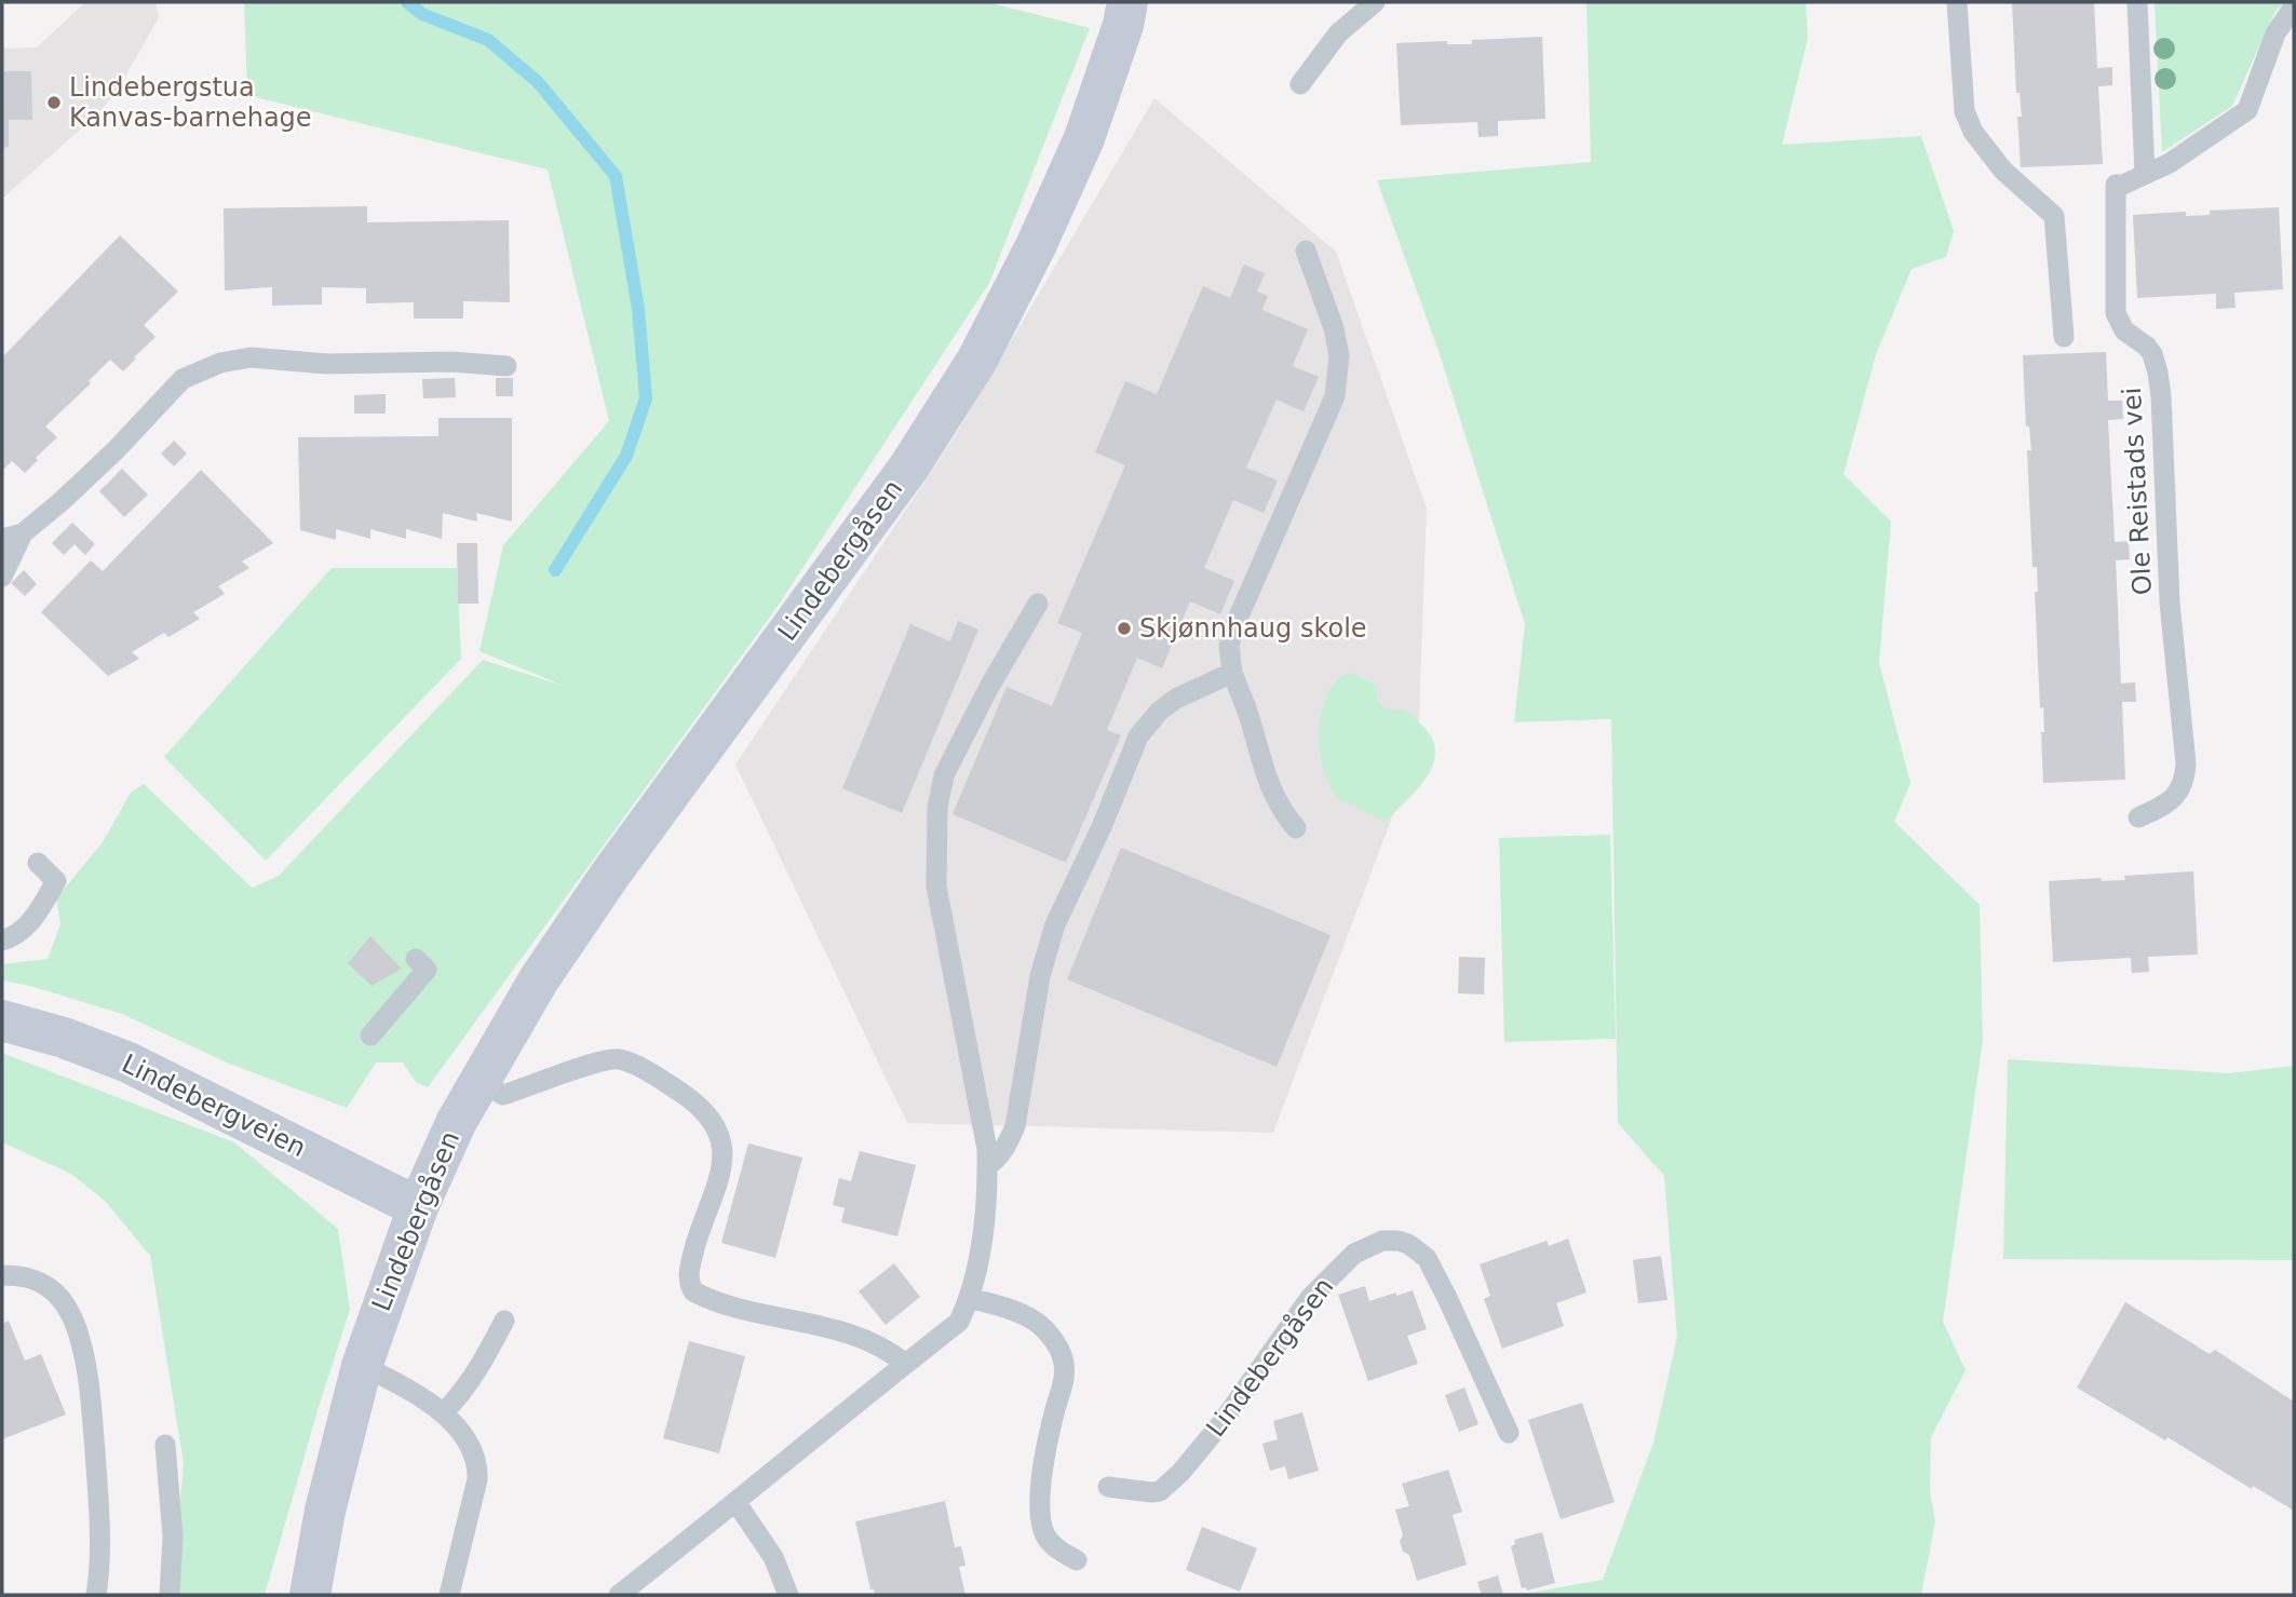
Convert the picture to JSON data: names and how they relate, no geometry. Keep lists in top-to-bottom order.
{
  "streets": {
    "street": ["Lindebergåsen", "Lindebergveien"],
    "lane": ["Ole Reistads vei"]
  },
  "crossings": [
    ["Lindebergåsen", "Lindebergveien"]
  ],
  "places": ["Lindebergstua Kanvas-barnehage", "Skjønnhaug skole"]
}
